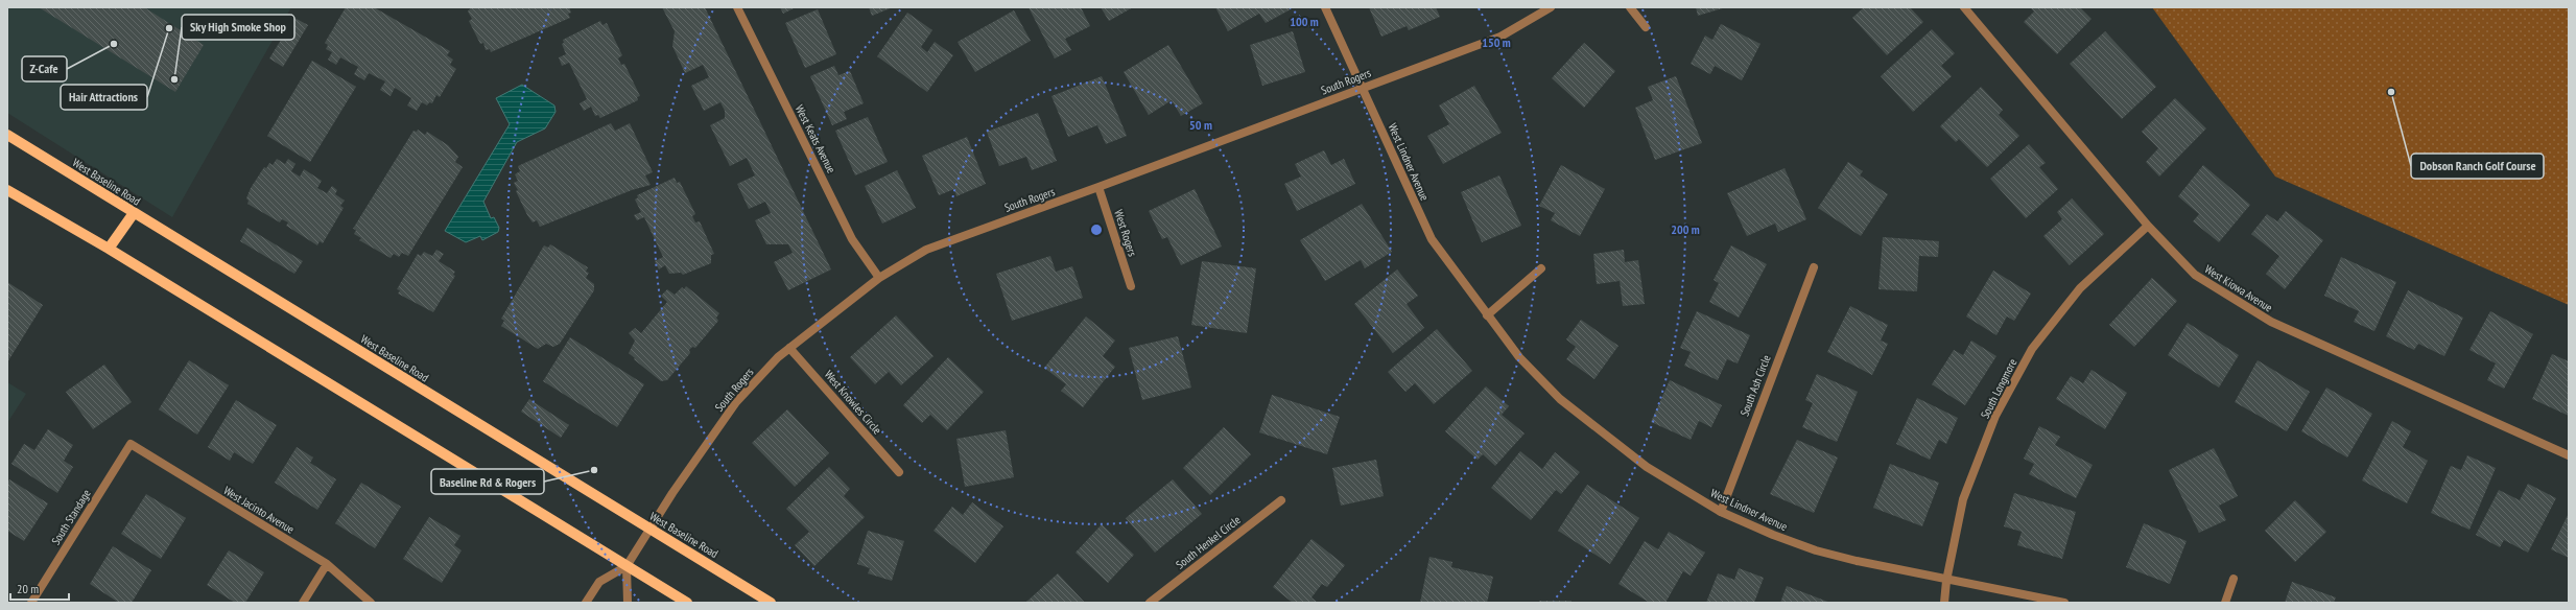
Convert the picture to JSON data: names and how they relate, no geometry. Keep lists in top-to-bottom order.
{
  "streets": {
    "main road": ["West Baseline Road"],
    "street": [
      "South Rogers",
      "West Keats Avenue",
      "West Lindner Avenue",
      "West Rogers",
      "West Kiowa Avenue",
      "South Ash Circle",
      "South Longmore",
      "West Knowles Circle",
      "West Jacinto Avenue",
      "South Standage",
      "South Henkel Circle"
    ]
  },
  "crossings": [
    ["South Rogers", "West Keats Avenue"],
    ["South Rogers", "West Lindner Avenue"],
    ["South Rogers", "West Baseline Road"],
    ["South Rogers", "West Rogers"],
    ["South Rogers", "West Knowles Circle"],
    ["West Lindner Avenue", "South Ash Circle"],
    ["West Lindner Avenue", "South Longmore"],
    ["West Kiowa Avenue", "South Longmore"],
    ["West Jacinto Avenue", "South Standage"]
  ],
  "places": [
    "Hair Attractions",
    "Z-Cafe",
    "Sky High Smoke Shop",
    "Dobson Ranch Golf Course",
    "Baseline Rd & Rogers"
  ],
  "scale_bar": "20 m",
  "rings": [
    "100 m",
    "150 m",
    "50 m",
    "200 m"
  ]
}
